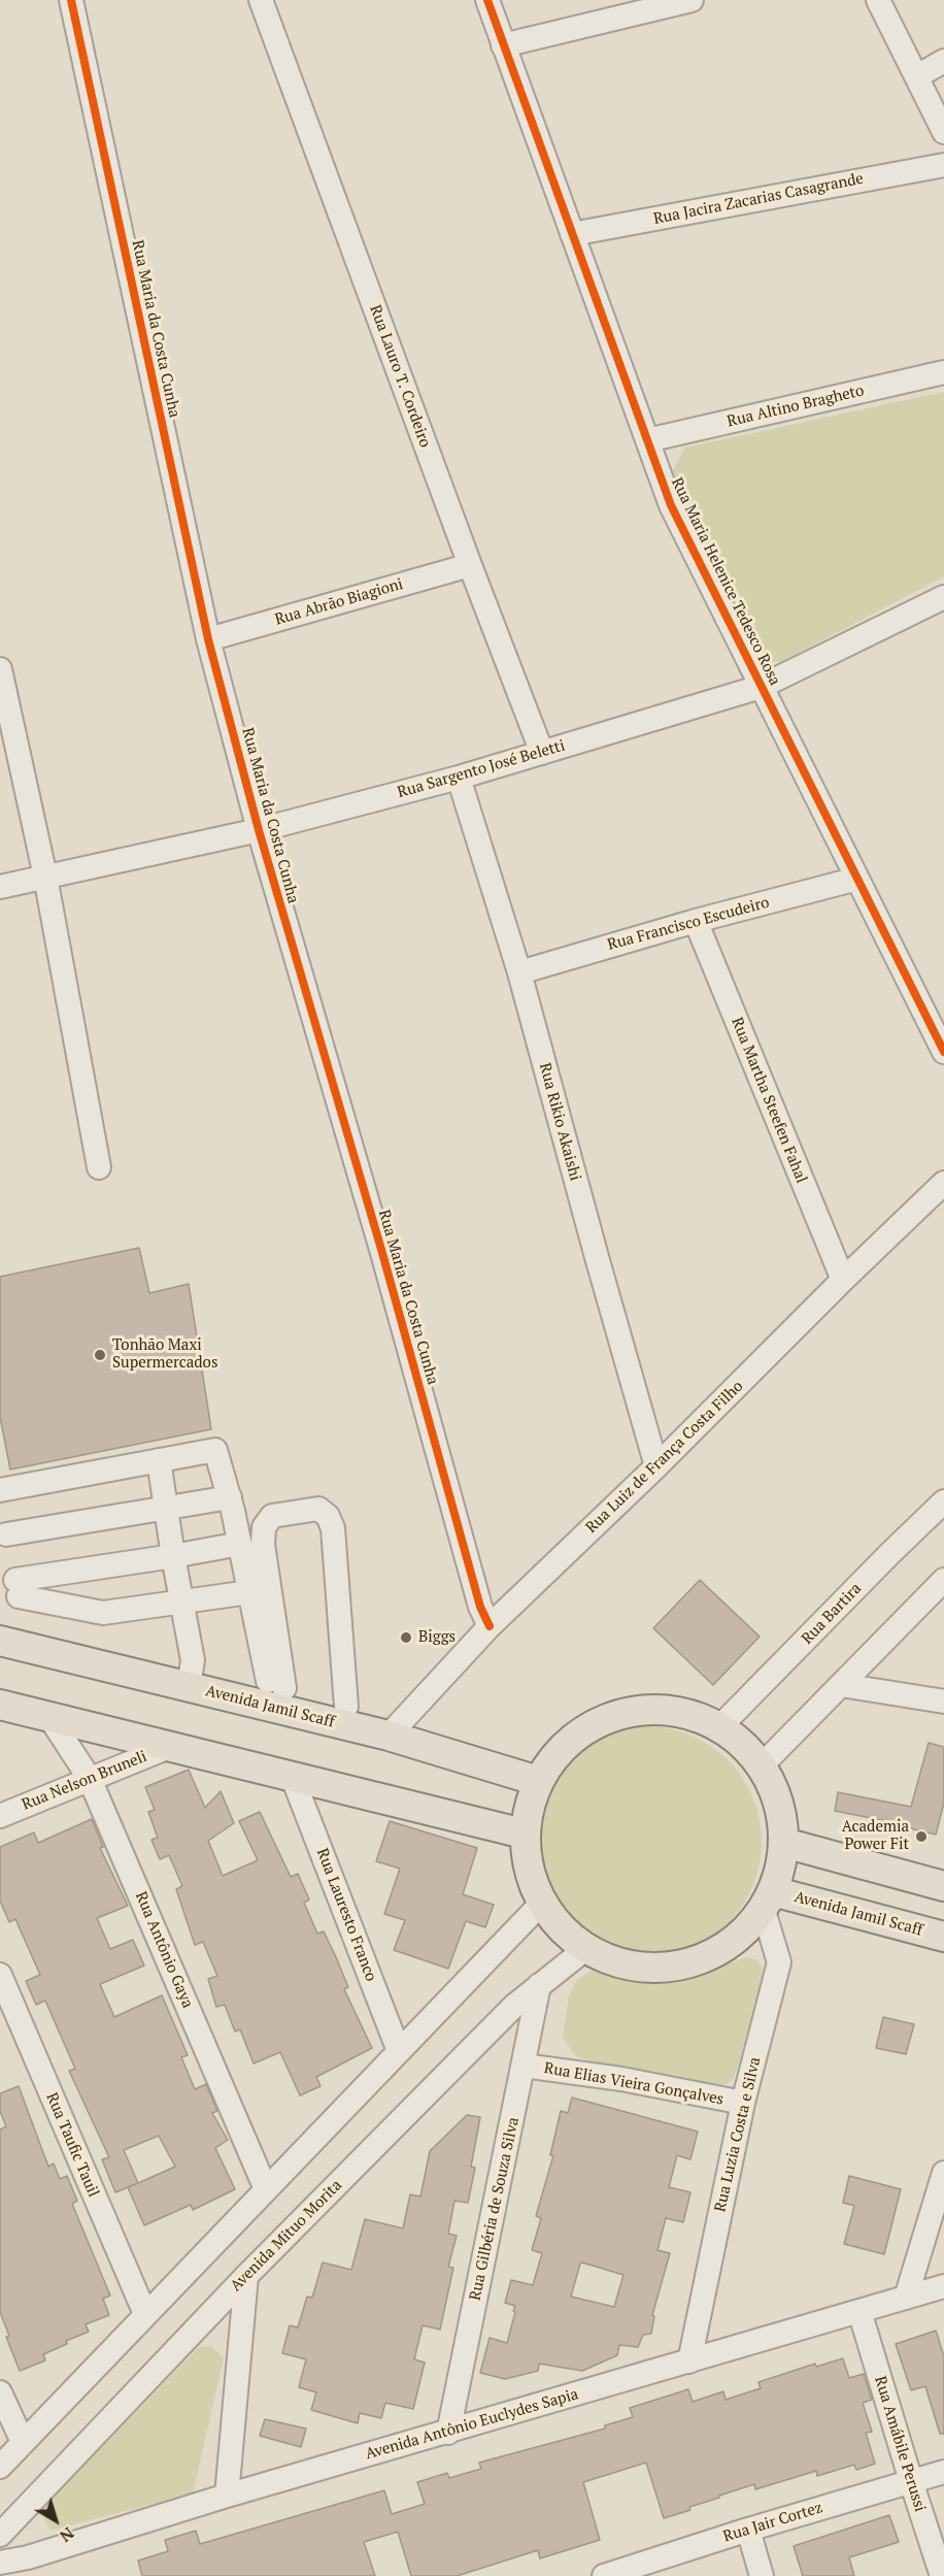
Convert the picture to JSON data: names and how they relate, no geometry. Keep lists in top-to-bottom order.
{
  "streets": {
    "main road": ["Avenida Jamil Scaff"],
    "street": [
      "Rua Jacira Zacarias Casagrande",
      "Rua Maria da Costa Cunha",
      "Rua Lauro T. Cordeiro",
      "Rua Altino Bragheto",
      "Rua Maria Helenice Tedesco Rosa",
      "Rua Abrão Biagioni",
      "Rua Sargento José Beletti",
      "Rua Francisco Escudeiro",
      "Rua Martha Steefen Fahal",
      "Rua Rikio Akaishi",
      "Rua Luiz de França Costa Filho",
      "Rua Bartira",
      "Rua Nelson Bruneli",
      "Rua Lauresto Franco",
      "Rua Antônio Gaya",
      "Rua Elias Vieira Gonçalves",
      "Rua Luzia Costa e Silva",
      "Rua Taufic Tauil",
      "Rua Gilbéria de Souza Silva",
      "Avenida Mituo Morita",
      "Avenida Antônio Euclydes Sapia",
      "Rua Amábile Perussi",
      "Rua Jair Cortez"
    ]
  },
  "crossings": [
    ["Rua Jacira Zacarias Casagrande", "Rua Maria Helenice Tedesco Rosa"],
    ["Rua Maria da Costa Cunha", "Rua Abrão Biagioni"],
    ["Rua Maria da Costa Cunha", "Rua Sargento José Beletti"],
    ["Rua Maria da Costa Cunha", "Rua Luiz de França Costa Filho"],
    ["Rua Lauro T. Cordeiro", "Rua Abrão Biagioni"],
    ["Rua Lauro T. Cordeiro", "Rua Sargento José Beletti"],
    ["Rua Altino Bragheto", "Rua Maria Helenice Tedesco Rosa"],
    ["Rua Maria Helenice Tedesco Rosa", "Rua Sargento José Beletti"],
    ["Rua Maria Helenice Tedesco Rosa", "Rua Francisco Escudeiro"],
    ["Rua Sargento José Beletti", "Rua Rikio Akaishi"],
    ["Rua Francisco Escudeiro", "Rua Martha Steefen Fahal"],
    ["Rua Francisco Escudeiro", "Rua Rikio Akaishi"],
    ["Rua Martha Steefen Fahal", "Rua Luiz de França Costa Filho"],
    ["Rua Rikio Akaishi", "Rua Luiz de França Costa Filho"],
    ["Rua Luiz de França Costa Filho", "Avenida Jamil Scaff"],
    ["Avenida Jamil Scaff", "Rua Luzia Costa e Silva"],
    ["Rua Nelson Bruneli", "Rua Antônio Gaya"],
    ["Rua Elias Vieira Gonçalves", "Rua Luzia Costa e Silva"],
    ["Rua Elias Vieira Gonçalves", "Rua Gilbéria de Souza Silva"],
    ["Rua Luzia Costa e Silva", "Avenida Antônio Euclydes Sapia"],
    ["Rua Gilbéria de Souza Silva", "Avenida Mituo Morita"],
    ["Rua Gilbéria de Souza Silva", "Avenida Antônio Euclydes Sapia"],
    ["Avenida Antônio Euclydes Sapia", "Rua Amábile Perussi"],
    ["Rua Amábile Perussi", "Rua Jair Cortez"]
  ],
  "places": ["Tonhão Maxi Supermercados", "Biggs", "Academia Power Fit"],
  "north": "bottom right"
}
